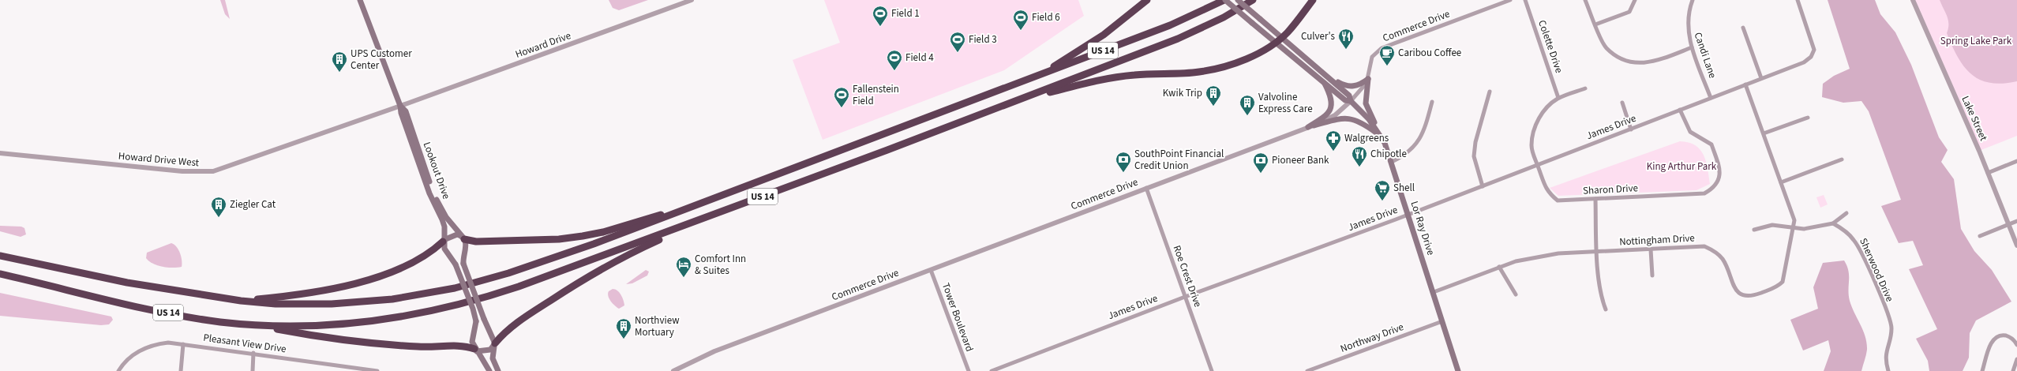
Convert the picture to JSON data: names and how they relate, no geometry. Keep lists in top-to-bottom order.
{
  "streets": {
    "highway": ["US 14"],
    "main road": ["Lookout Drive", "Lor Ray Drive"],
    "street": [
      "Commerce Drive",
      "Howard Drive",
      "Colette Drive",
      "Candi Lane",
      "Lake Street",
      "James Drive",
      "Howard Drive West",
      "Sharon Drive",
      "Nottingham Drive",
      "Sherwood Drive",
      "Roe Crest Drive",
      "Tower Boulevard",
      "Northway Drive",
      "Pleasant View Drive"
    ]
  },
  "crossings": [
    ["Commerce Drive", "Lor Ray Drive"],
    ["Commerce Drive", "Roe Crest Drive"],
    ["Commerce Drive", "Tower Boulevard"],
    ["Howard Drive", "Howard Drive West"],
    ["Howard Drive", "Lookout Drive"],
    ["Colette Drive", "Sharon Drive"],
    ["US 14", "Lor Ray Drive"],
    ["Candi Lane", "James Drive"],
    ["James Drive", "Sharon Drive"],
    ["James Drive", "Lor Ray Drive"],
    ["James Drive", "Nottingham Drive"],
    ["James Drive", "Roe Crest Drive"],
    ["Howard Drive West", "Lookout Drive"],
    ["Lor Ray Drive", "Nottingham Drive"],
    ["Lor Ray Drive", "Northway Drive"]
  ],
  "parks": ["Spring Lake Park", "King Arthur Park"],
  "places": {
    "sports": [
      "Field 1",
      "Field 6",
      "Field 3",
      "Field 4",
      "Fallenstein Field"
    ],
    "restaurant": ["Culver's", "Chipotle"],
    "cafe": ["Caribou Coffee"],
    "building": [
      "UPS Customer Center",
      "Kwik Trip",
      "Valvoline Express Care",
      "Ziegler Cat",
      "Northview Mortuary"
    ],
    "pharmacy": ["Walgreens"],
    "bank": ["SouthPoint Financial Credit Union", "Pioneer Bank"],
    "supermarket": ["Shell"],
    "hotel": ["Comfort Inn & Suites"]
  }
}
